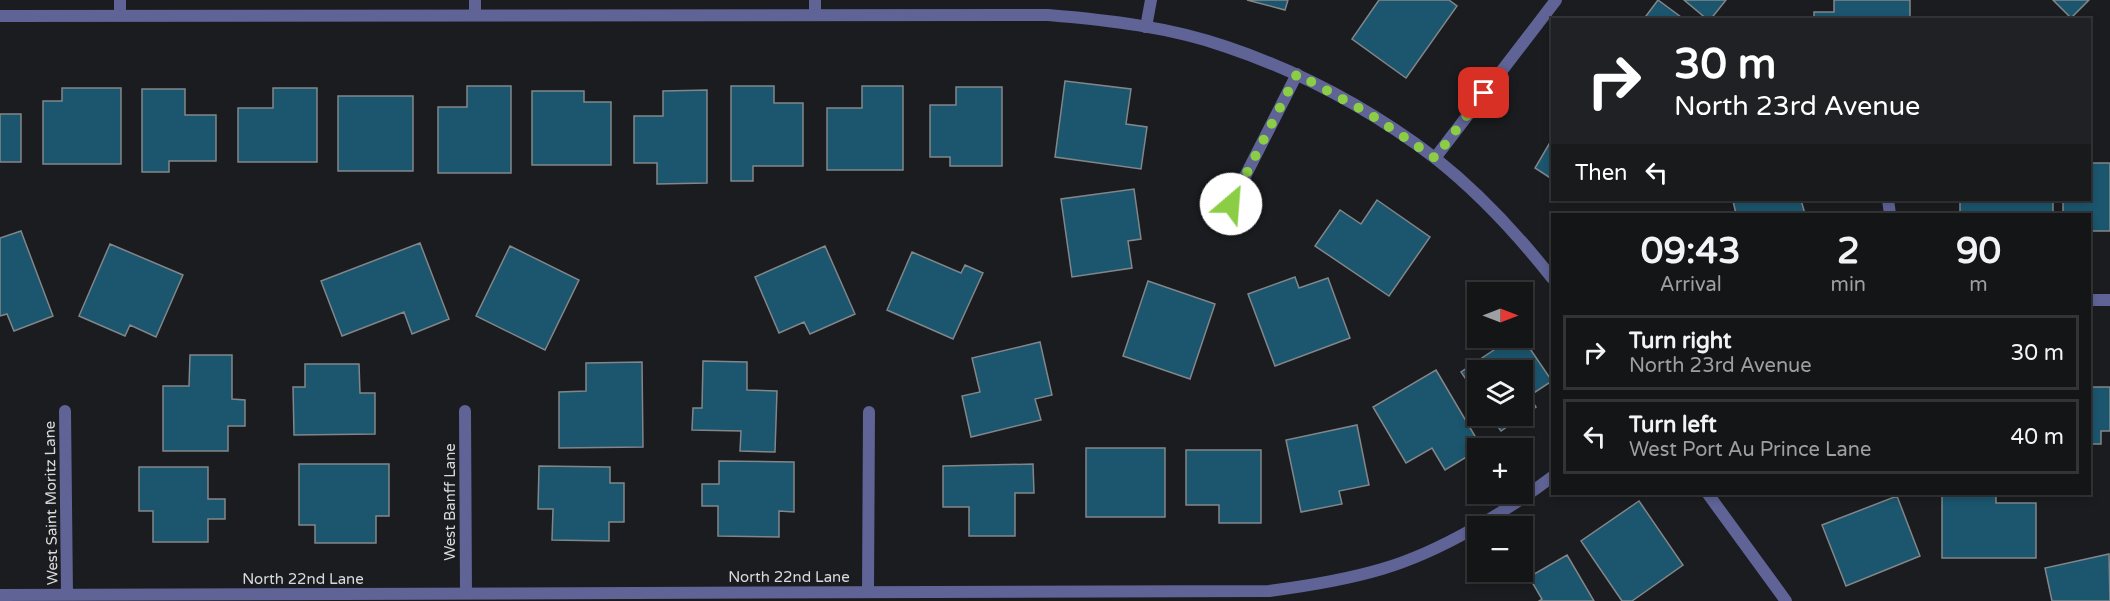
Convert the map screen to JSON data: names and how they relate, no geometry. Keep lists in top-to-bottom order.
{
  "streets": {
    "street": ["West Banff Lane", "West Saint Moritz Lane", "North 22nd Lane"]
  },
  "crossings": [
    ["West Banff Lane", "North 22nd Lane"],
    ["West Saint Moritz Lane", "North 22nd Lane"]
  ],
  "north": "right",
  "page": {
    "turn": ["30 m", "North 23rd Avenue"],
    "then": "Then",
    "eta": [
      "09:43",
      "Arrival",
      "2",
      "min",
      "90",
      "m"
    ],
    "map_buttons": ["+", "−"],
    "list": [
      {
        "name": "Turn right",
        "note": "North 23rd Avenue",
        "value": "30 m"
      },
      {
        "name": "Turn left",
        "note": "West Port Au Prince Lane",
        "value": "40 m"
      }
    ]
  }
}
